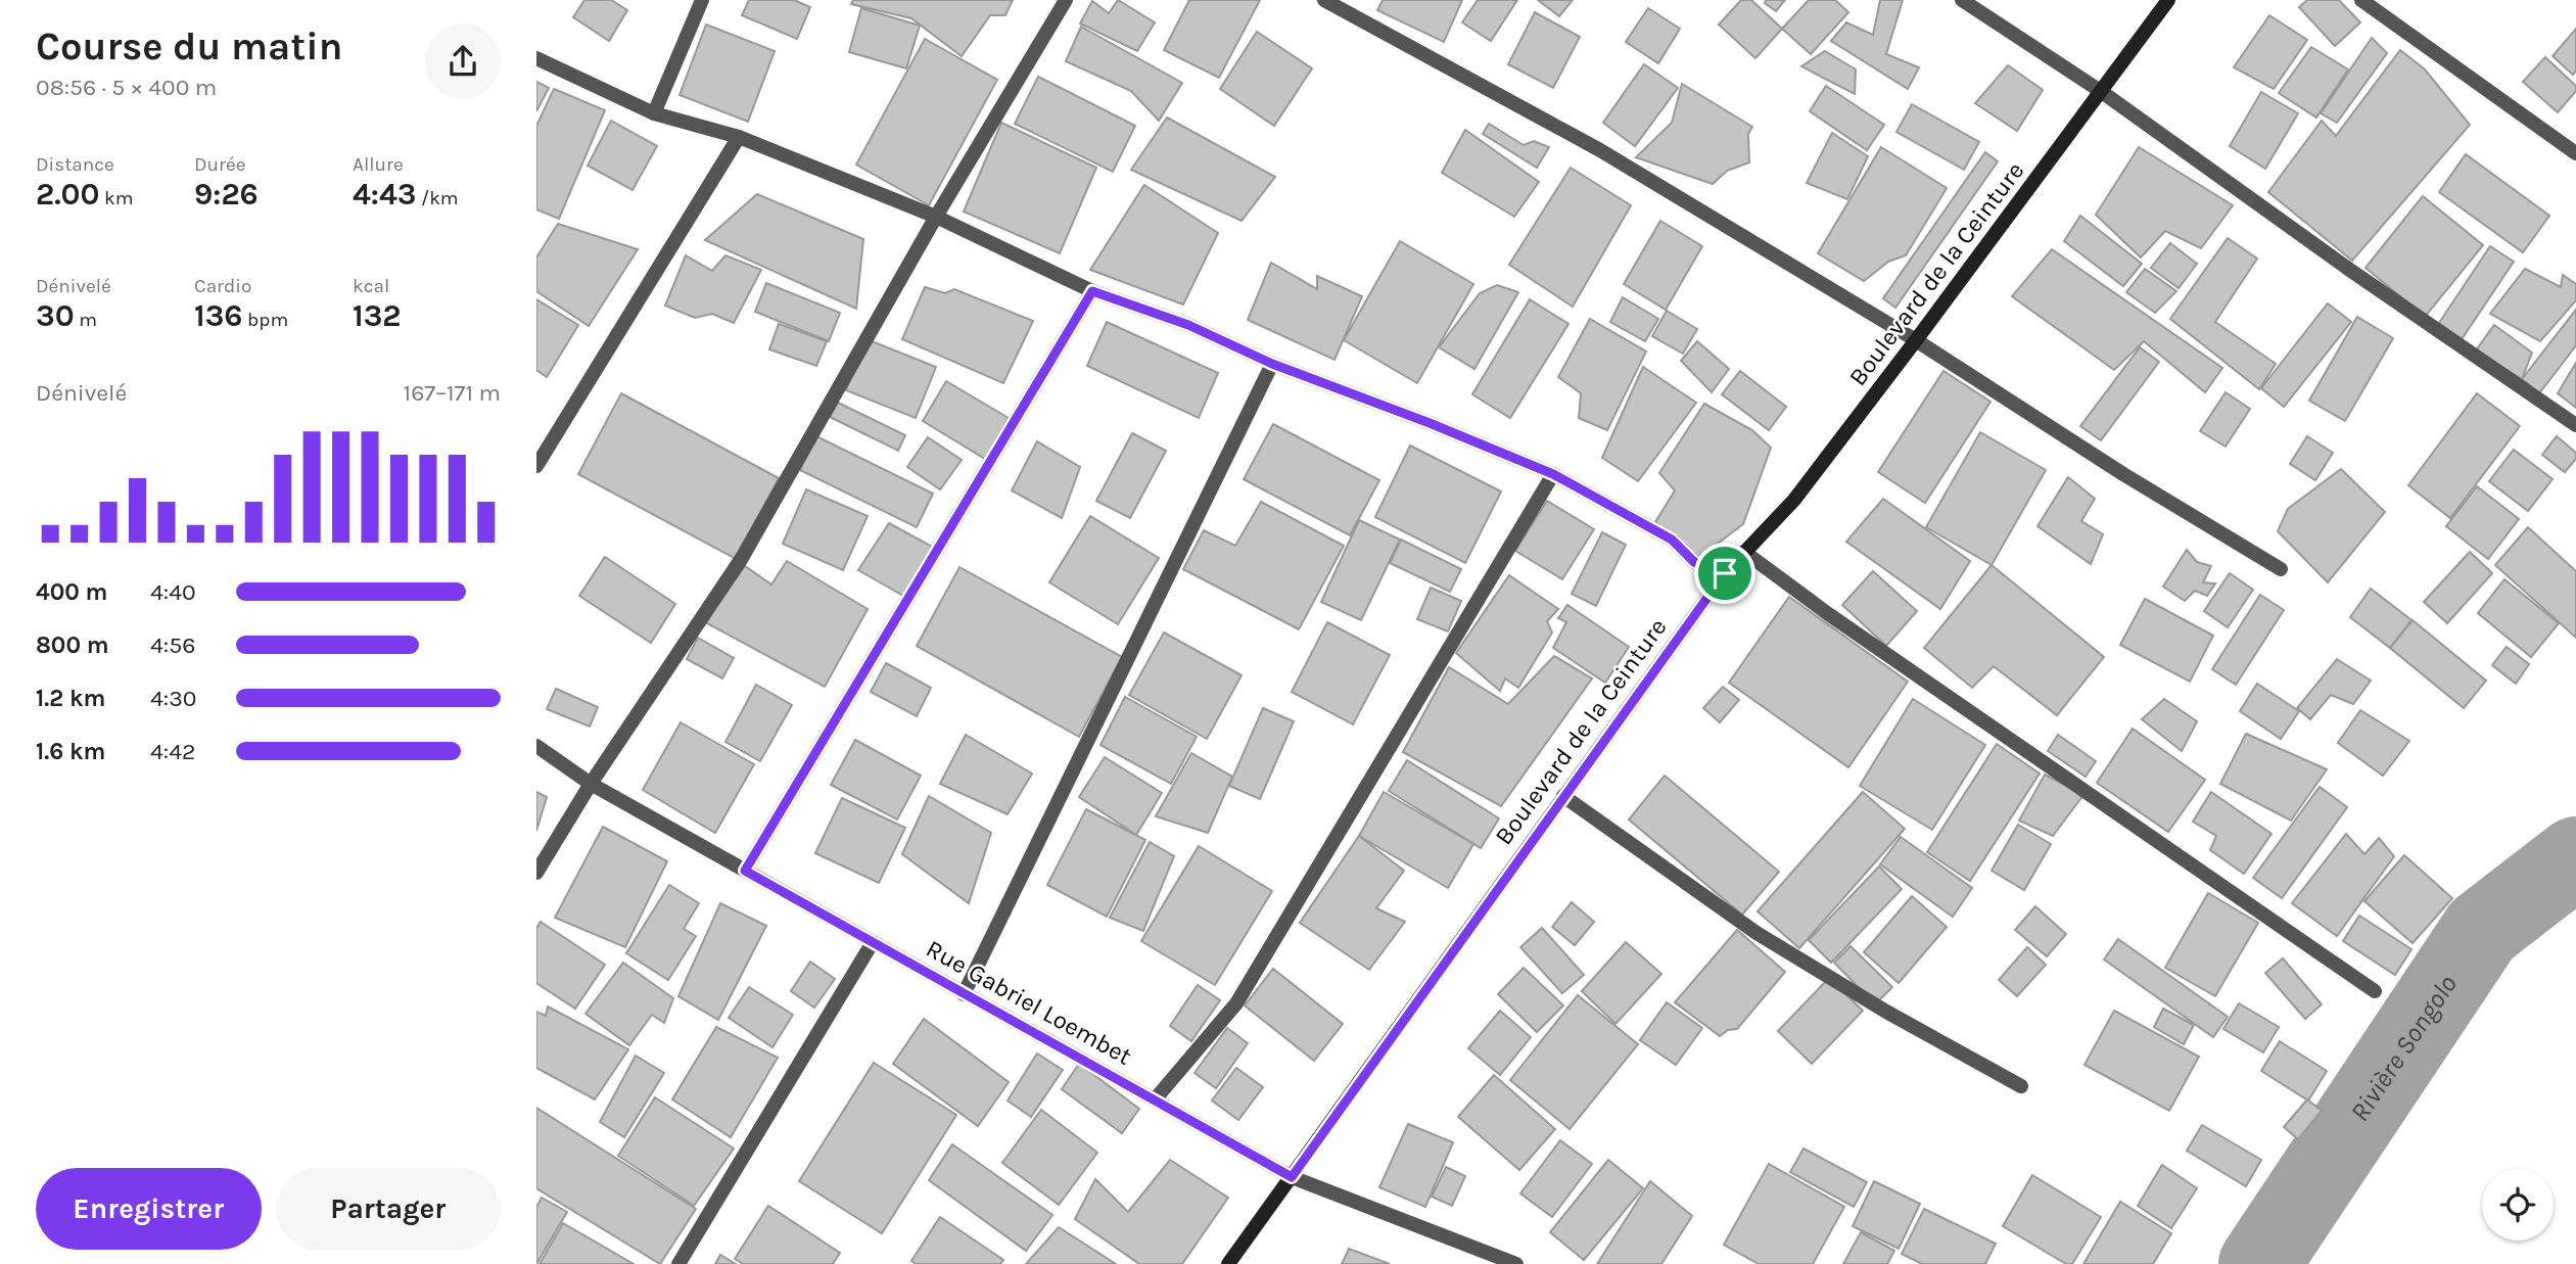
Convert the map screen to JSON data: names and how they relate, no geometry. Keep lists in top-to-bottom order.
{
  "streets": {
    "street": ["Boulevard de la Ceinture", "Rue Gabriel Loembet"]
  },
  "crossings": [
    ["Boulevard de la Ceinture", "Rue Gabriel Loembet"]
  ],
  "water": ["Rivière Songolo"],
  "page": {
    "heading": ["Course du matin", "08:56 · 5 × 400 m"],
    "stats": [
      ["Distance", "2.00 km"],
      ["Durée", "9:26"],
      ["Allure", "4:43 /km"],
      ["Dénivelé", "30 m"],
      ["Cardio", "136 bpm"],
      ["kcal", "132"]
    ],
    "chart": ["Dénivelé", "167–171 m"],
    "list": [
      {
        "name": "400 m",
        "note": "4:40"
      },
      {
        "name": "800 m",
        "note": "4:56"
      },
      {
        "name": "1.2 km",
        "note": "4:30"
      },
      {
        "name": "1.6 km",
        "note": "4:42"
      }
    ],
    "buttons": ["Enregistrer", "Partager"]
  }
}
